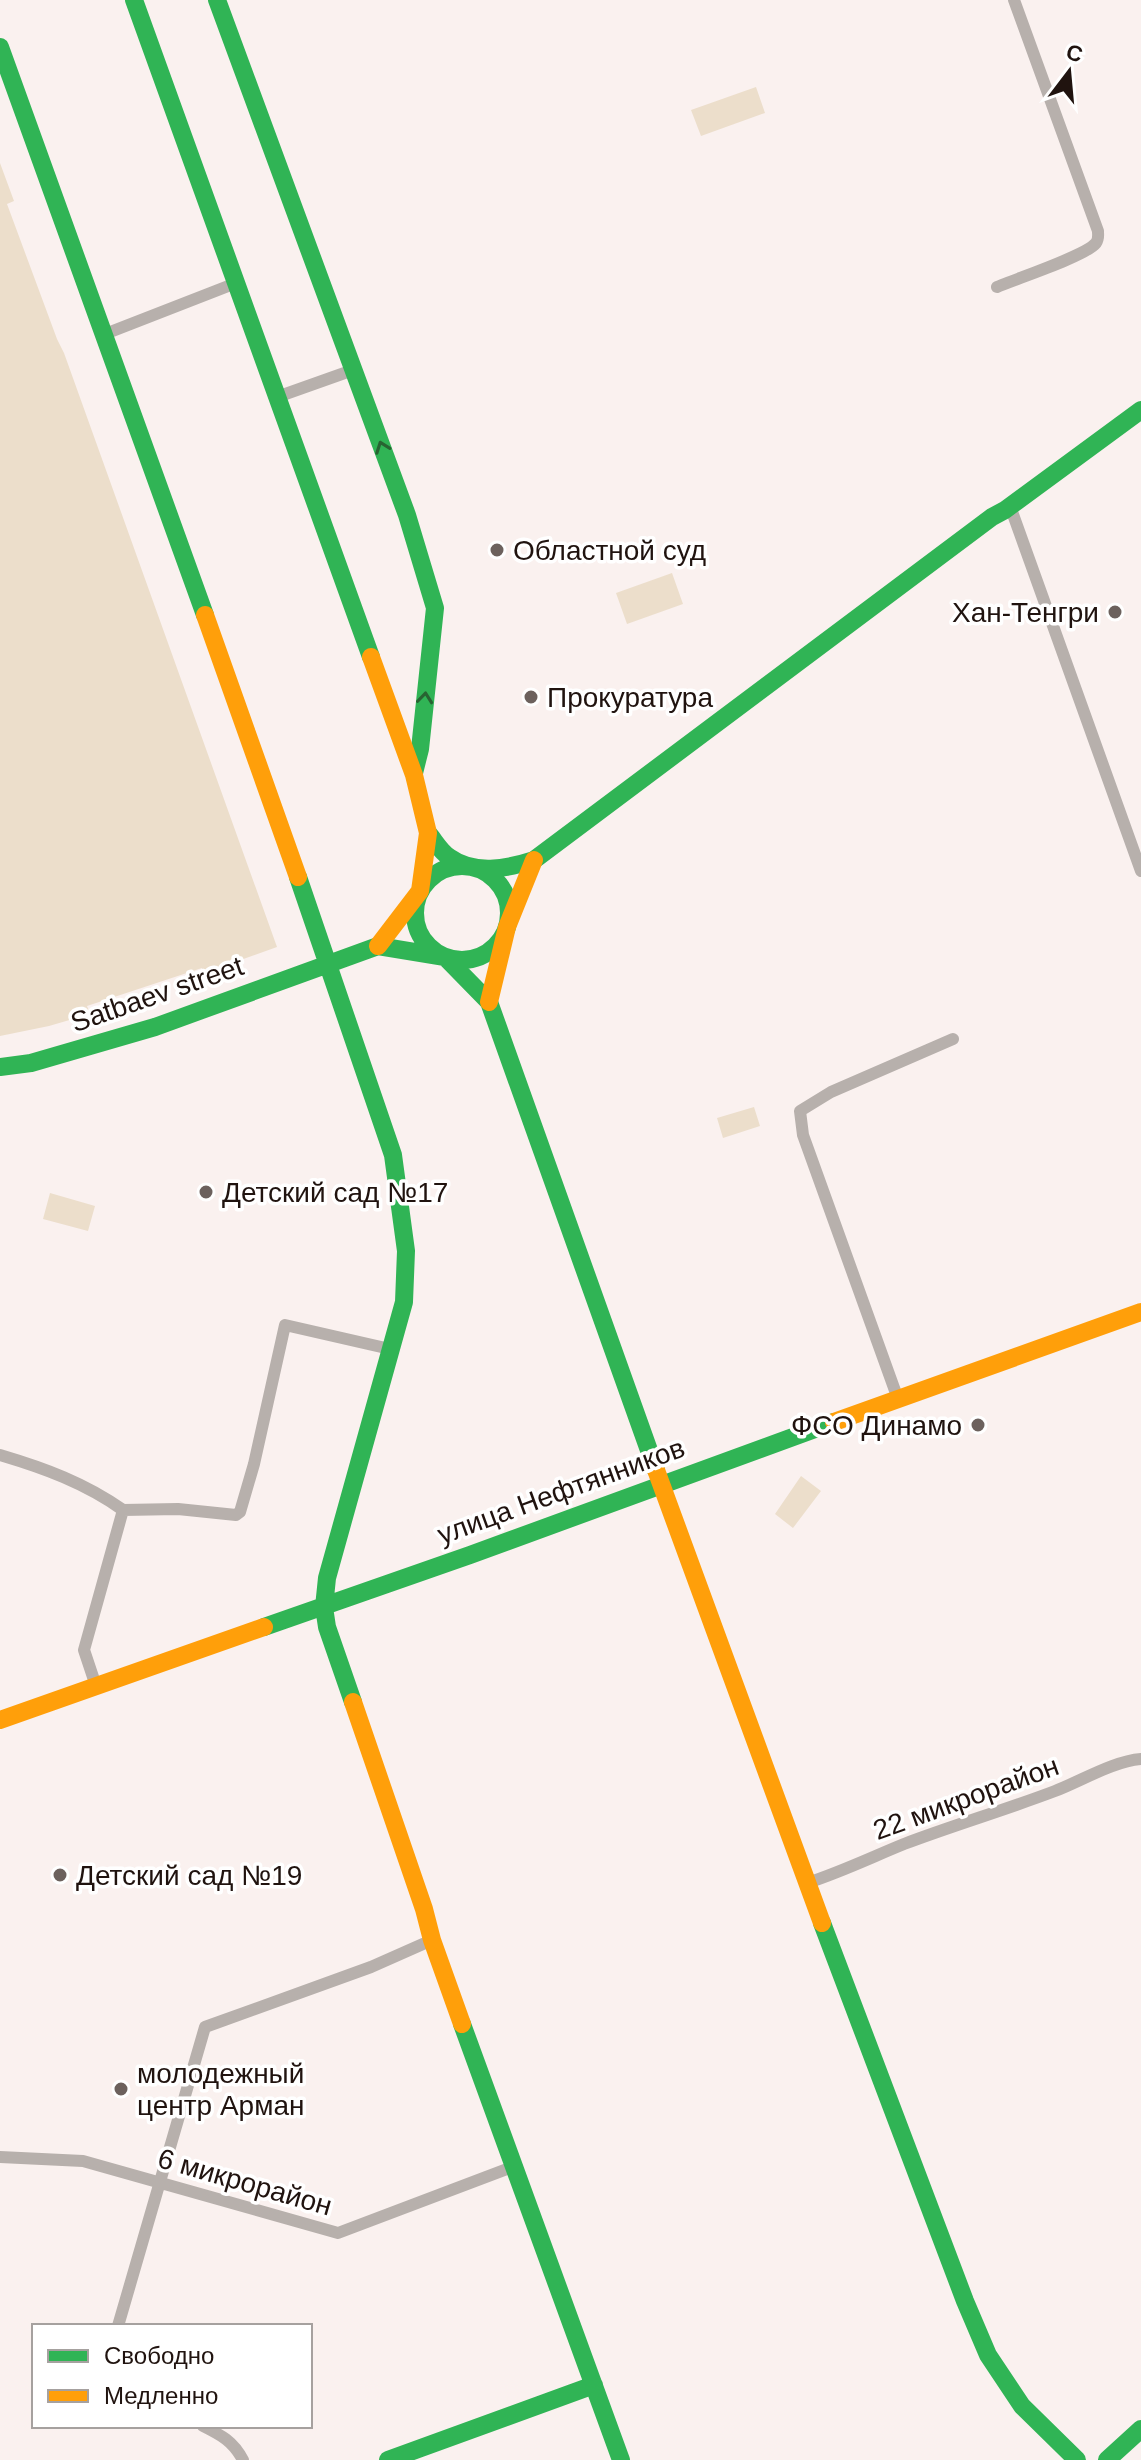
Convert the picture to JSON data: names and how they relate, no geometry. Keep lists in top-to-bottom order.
{
  "streets": {
    "main road": ["Satbaev street", "улица Нефтянников"],
    "street": ["22 микрорайон", "6 микрорайон"]
  },
  "places": [
    "Областной суд",
    "Хан-Тенгри",
    "Прокуратура",
    "Детский сад №17",
    "ФСО Динамо",
    "Детский сад №19",
    "молодежный центр Арман"
  ],
  "legend": ["Свободно", "Медленно"],
  "north": "top"
}
